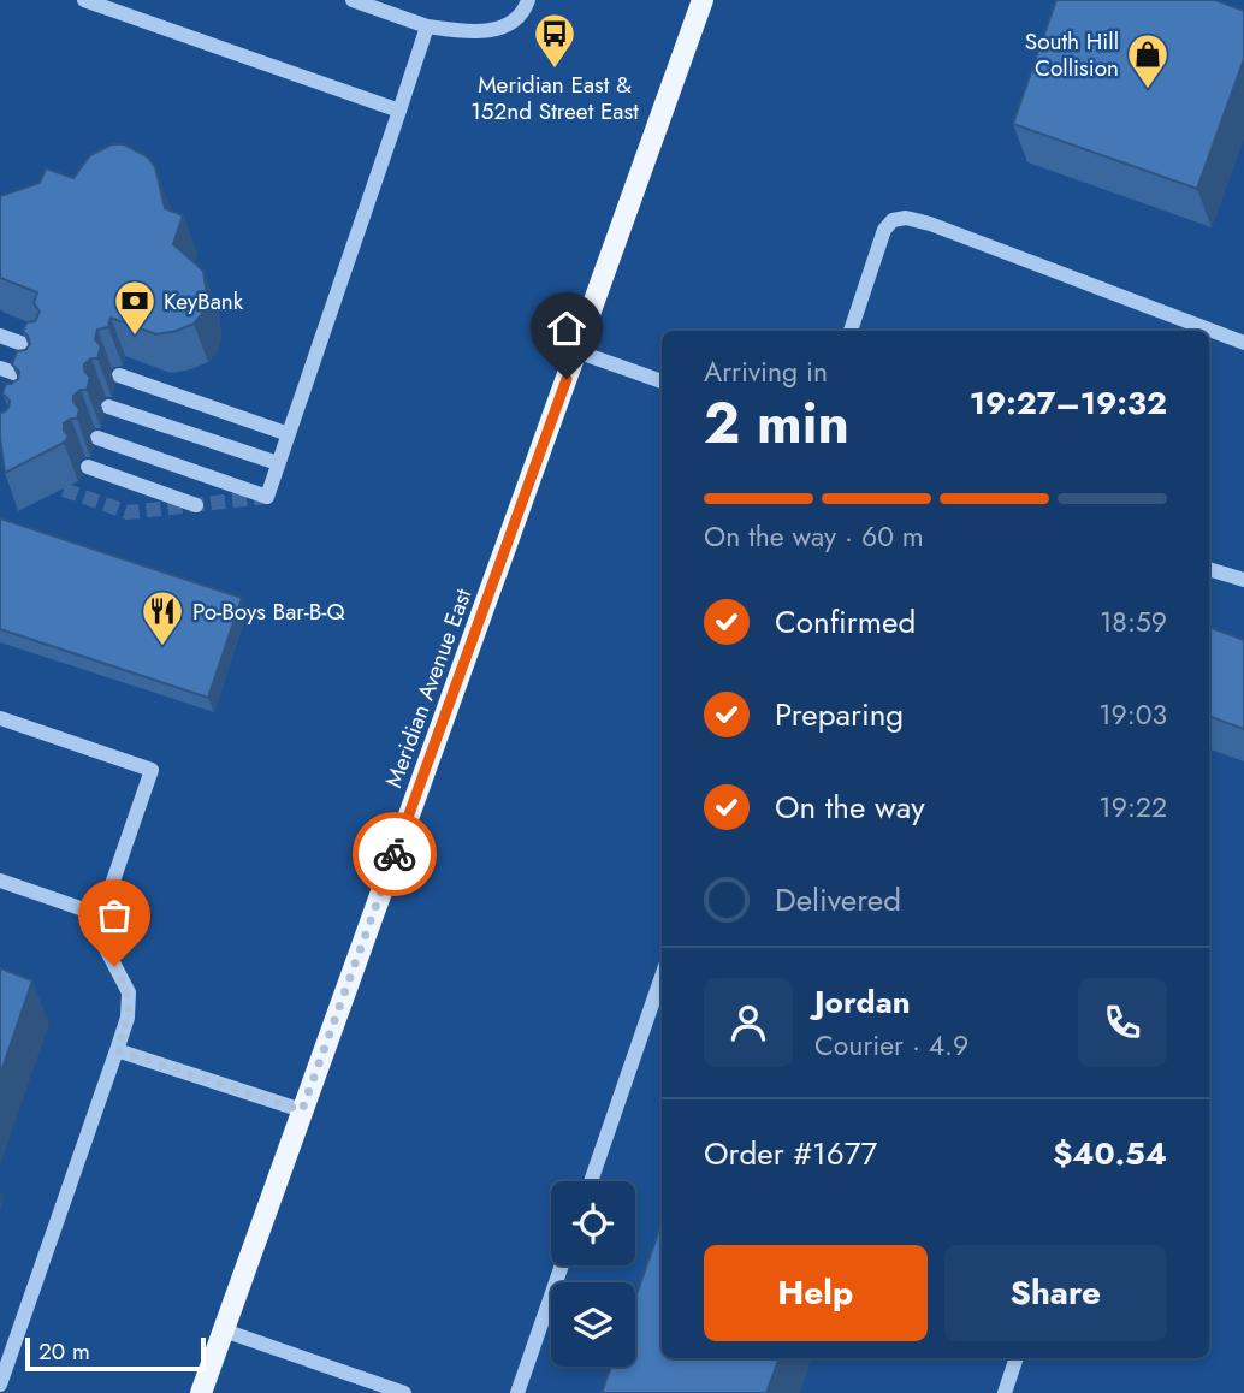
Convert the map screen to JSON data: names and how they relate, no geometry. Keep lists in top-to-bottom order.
{
  "streets": {
    "main road": ["Meridian Avenue East"]
  },
  "places": {
    "bus stop": ["Meridian East & 152nd Street East"],
    "shop": ["South Hill Collision"],
    "bank": ["KeyBank"],
    "restaurant": ["Po-Boys Bar-B-Q"]
  },
  "scale_bar": "20 m",
  "page": {
    "heading": ["2 min", "Arriving in", "19:27–19:32"],
    "panel": [
      "Jordan",
      "Courier · 4.9",
      "Order #1677",
      "$40.54"
    ],
    "bar": "On the way · 60 m",
    "list": [
      ["Confirmed", "18:59"],
      ["Preparing", "19:03"],
      ["On the way", "19:22"],
      "Delivered"
    ],
    "buttons": ["Help", "Share"],
    "scale": "20 m"
  }
}
